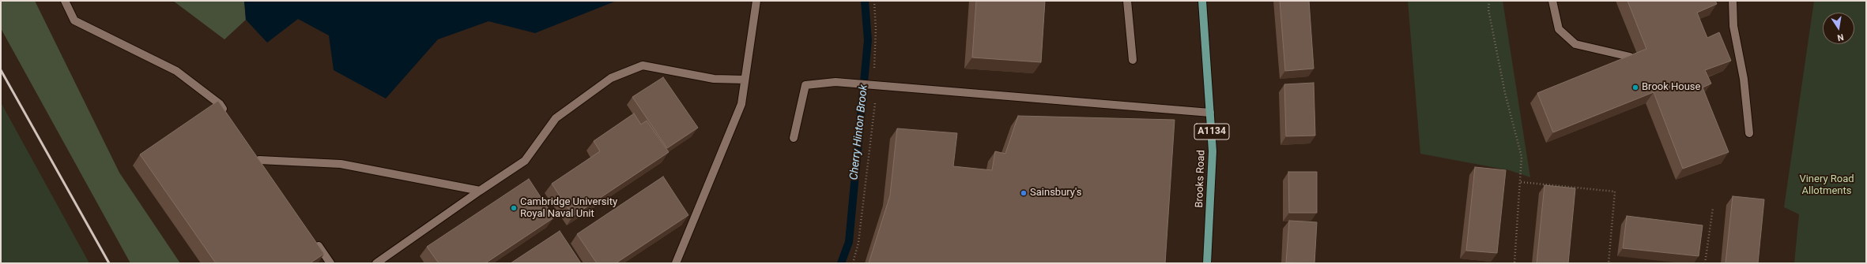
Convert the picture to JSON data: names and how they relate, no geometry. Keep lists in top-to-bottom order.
{
  "streets": {
    "main road": ["A1134", "Brooks Road"]
  },
  "water": ["Cherry Hinton Brook"],
  "parks": ["Vinery Road Allotments"],
  "places": ["Brook House", "Sainsbury's", "Cambridge University Royal Naval Unit"],
  "north": "bottom"
}
